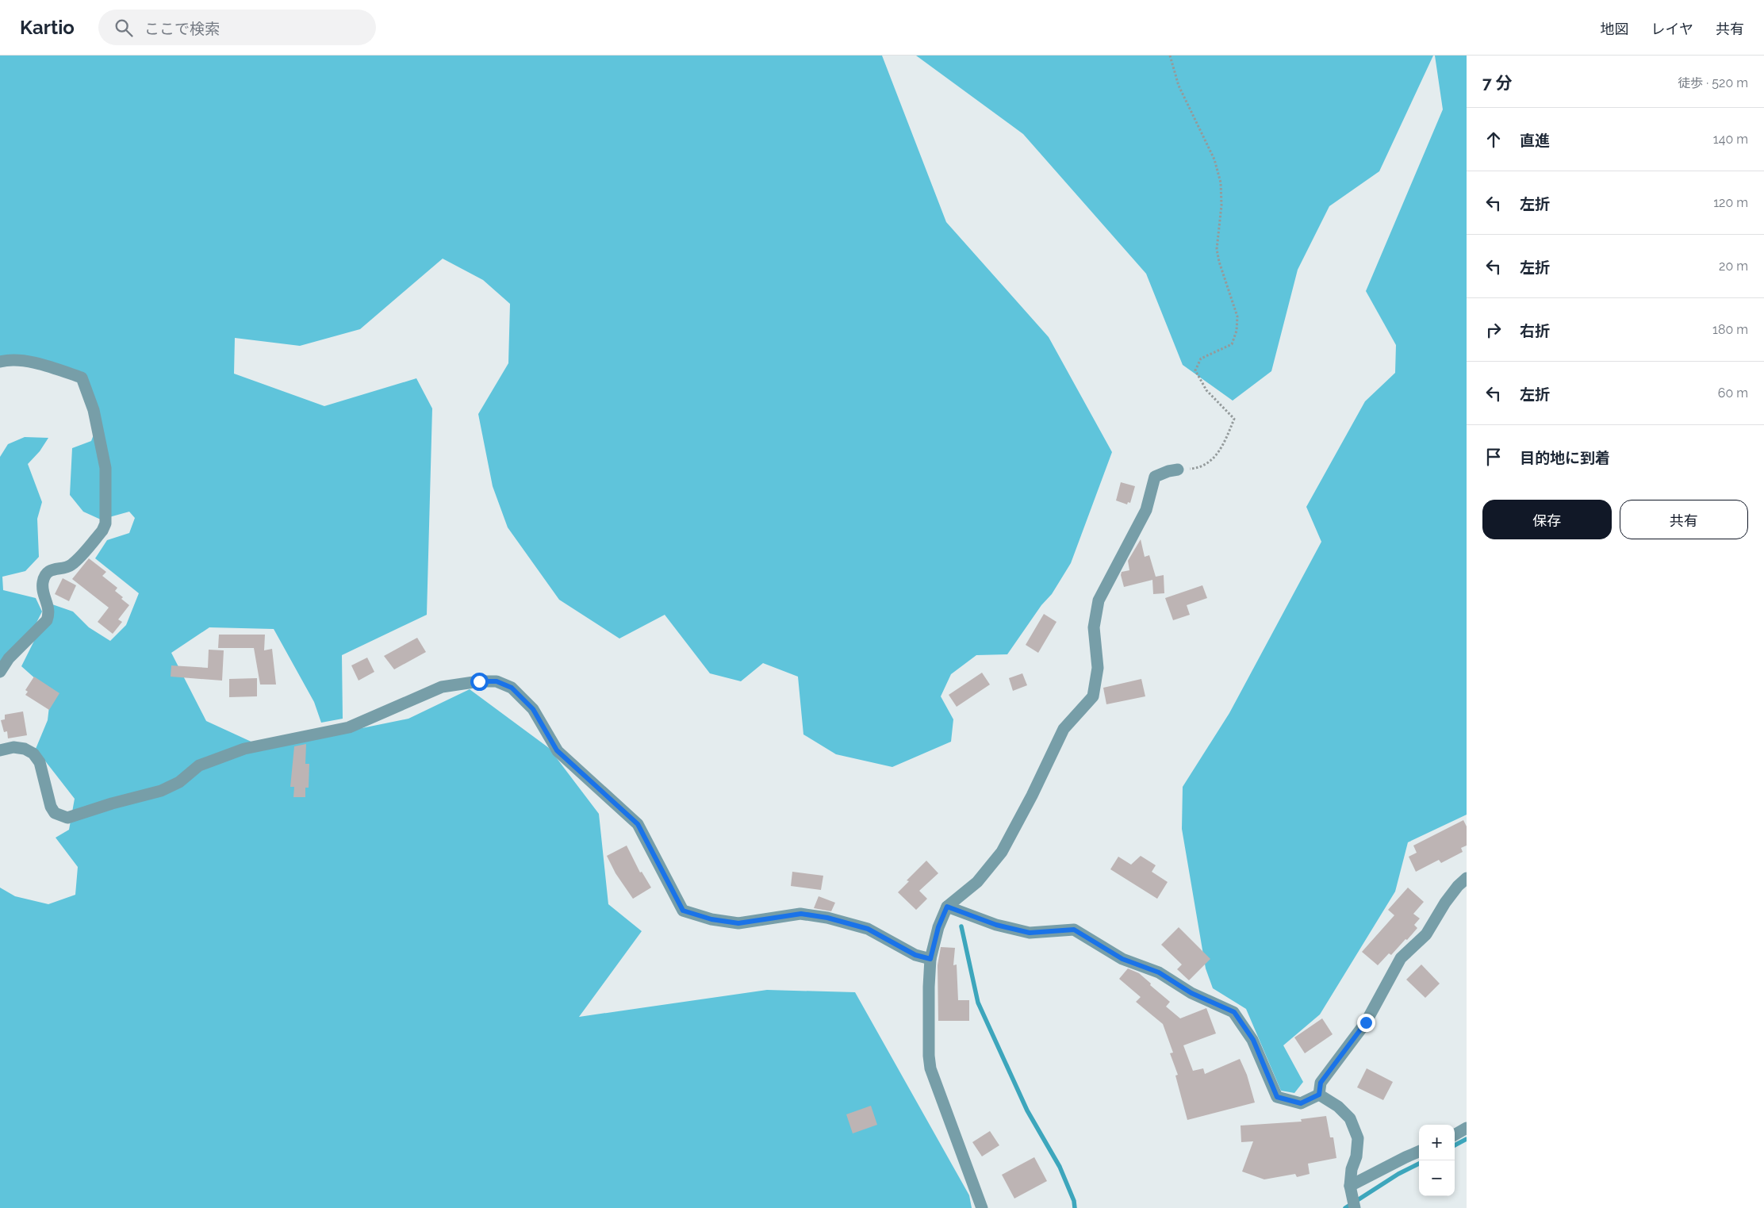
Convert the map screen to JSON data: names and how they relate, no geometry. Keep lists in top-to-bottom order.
{
  "page": {
    "header": "Kartio",
    "search": "ここで検索",
    "nav": ["地図", "レイヤ", "共有"],
    "heading": ["7 分", "徒歩 · 520 m"],
    "list": [
      ["直進", "140 m"],
      ["左折", "120 m"],
      ["左折", "20 m"],
      ["右折", "180 m"],
      ["左折", "60 m"],
      "目的地に到着"
    ],
    "buttons": ["保存", "共有"],
    "map_buttons": ["+", "−"]
  }
}
